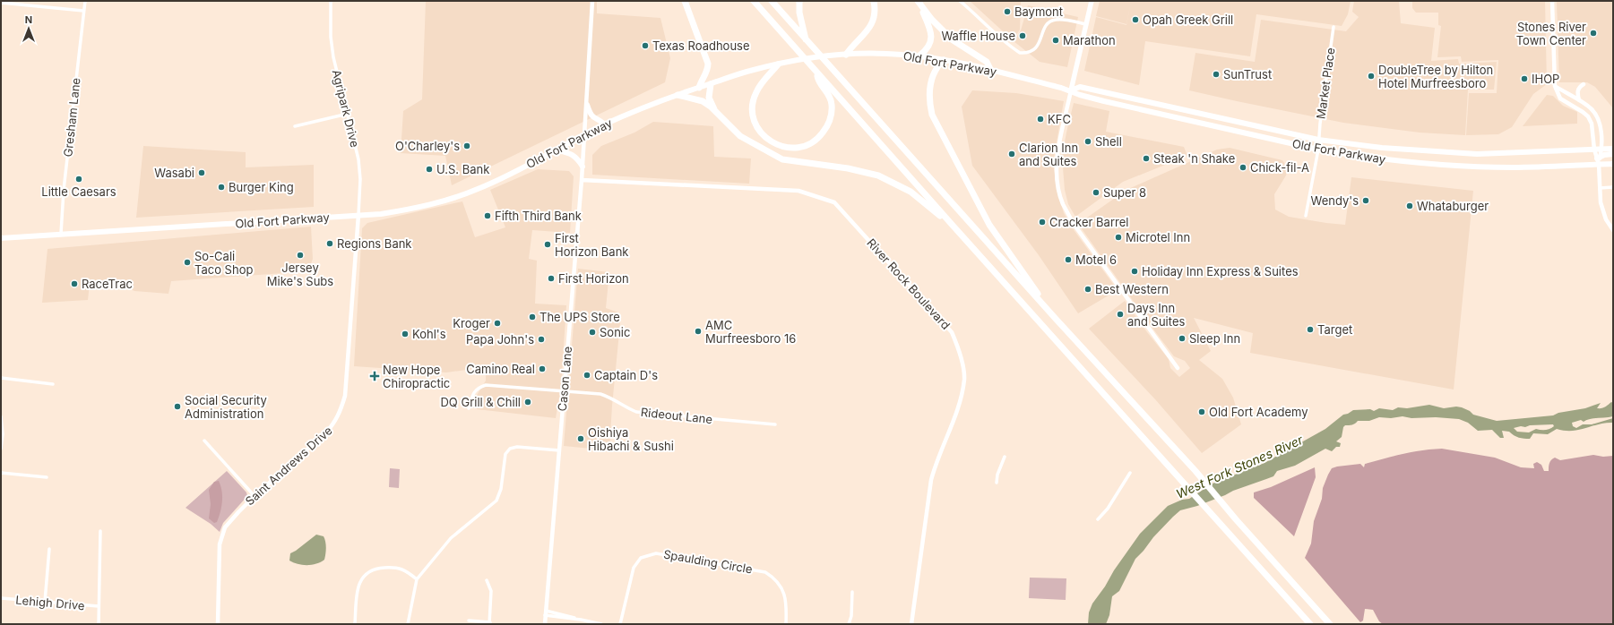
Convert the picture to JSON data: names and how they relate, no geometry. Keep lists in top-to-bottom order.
{
  "streets": {
    "main road": ["Old Fort Parkway"],
    "street": [
      "Market Place",
      "Agripark Drive",
      "Gresham Lane",
      "River Rock Boulevard",
      "Cason Lane",
      "Rideout Lane",
      "Saint Andrews Drive",
      "Spaulding Circle",
      "Lehigh Drive"
    ]
  },
  "crossings": [
    ["Old Fort Parkway", "Market Place"],
    ["Old Fort Parkway", "Agripark Drive"],
    ["Old Fort Parkway", "Gresham Lane"],
    ["Old Fort Parkway", "Cason Lane"],
    ["Old Fort Parkway", "Saint Andrews Drive"],
    ["Agripark Drive", "Saint Andrews Drive"],
    ["River Rock Boulevard", "Cason Lane"],
    ["Cason Lane", "Rideout Lane"]
  ],
  "water": ["West Fork Stones River"],
  "places": {
    "other": [
      "Baymont",
      "Opah Greek Grill",
      "Stones River Town Center",
      "Waffle House",
      "Marathon",
      "Texas Roadhouse",
      "SunTrust",
      "DoubleTree by Hilton Hotel Murfreesboro",
      "IHOP",
      "KFC",
      "Shell",
      "O'Charley's",
      "Clarion Inn and Suites",
      "Steak 'n Shake",
      "Chick-fil-A",
      "U.S. Bank",
      "Wasabi",
      "Little Caesars",
      "Burger King",
      "Super 8",
      "Wendy's",
      "Whataburger",
      "Fifth Third Bank",
      "Cracker Barrel",
      "Microtel Inn",
      "Regions Bank",
      "First Horizon Bank",
      "Jersey Mike's Subs",
      "Motel 6",
      "So-Cali Taco Shop",
      "Holiday Inn Express & Suites",
      "First Horizon",
      "RaceTrac",
      "Best Western",
      "Days Inn and Suites",
      "The UPS Store",
      "Kroger",
      "Target",
      "AMC Murfreesboro 16",
      "Sonic",
      "Kohl's",
      "Sleep Inn",
      "Papa John's",
      "Camino Real",
      "Captain D's",
      "DQ Grill & Chill",
      "Social Security Administration",
      "Old Fort Academy",
      "Oishiya Hibachi & Sushi"
    ],
    "health": ["New Hope Chiropractic"]
  },
  "north": "top"
}
